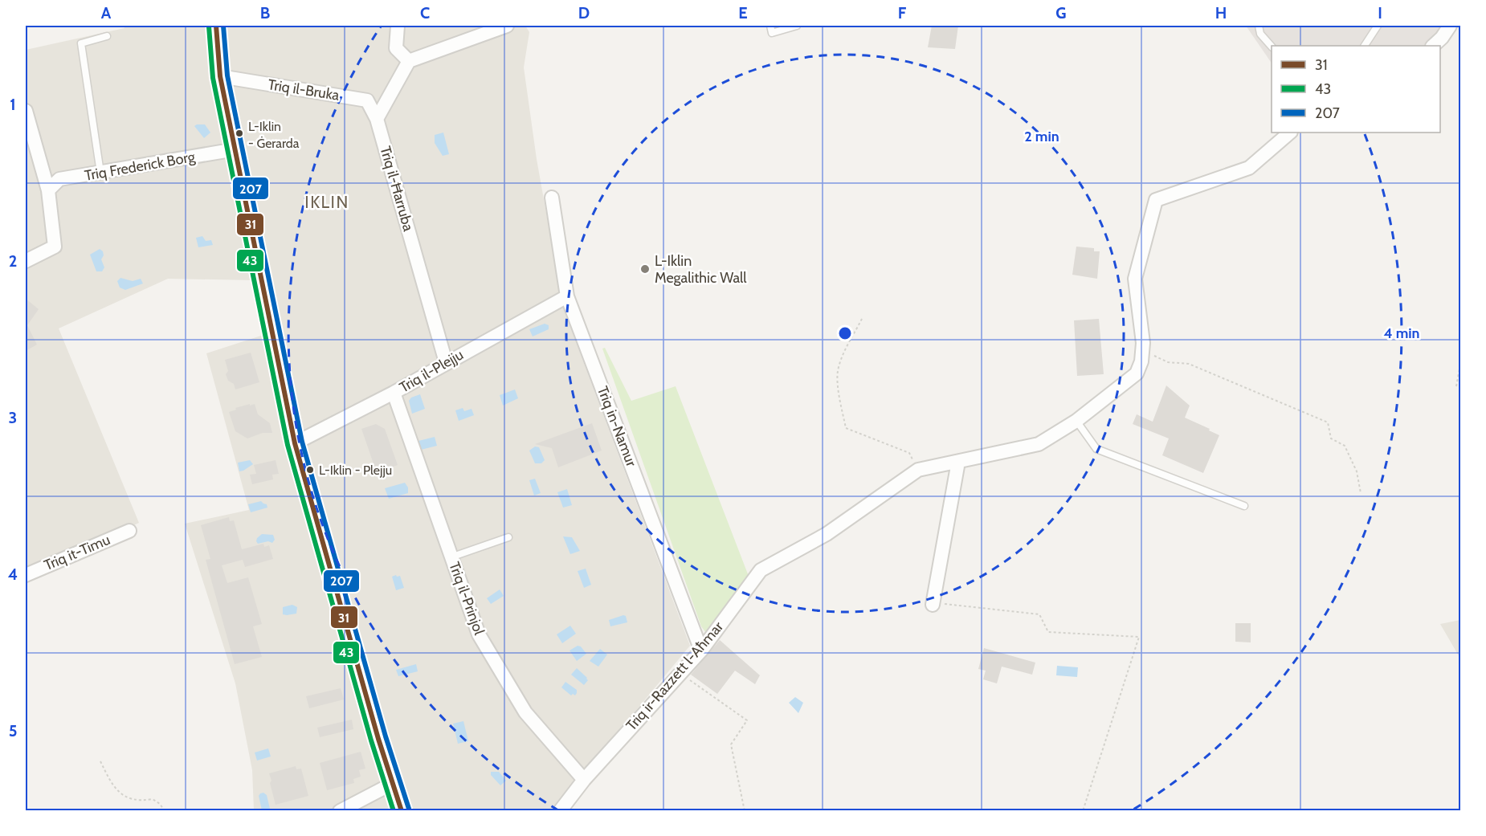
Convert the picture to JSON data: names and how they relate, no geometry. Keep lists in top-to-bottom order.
{
  "streets": {
    "street": [
      "Triq il-Bruka",
      "Triq Frederick Borg",
      "Triq il-Ħarruba",
      "Triq il-Plejju",
      "Triq in-Namur",
      "Triq it-Timu",
      "Triq il-Prinjol",
      "Triq ir-Razzett l-Aħmar"
    ]
  },
  "crossings": [
    ["Triq il-Bruka", "Triq il-Ħarruba"],
    ["Triq il-Ħarruba", "Triq il-Plejju"],
    ["Triq il-Plejju", "Triq in-Namur"],
    ["Triq il-Plejju", "Triq il-Prinjol"],
    ["Triq in-Namur", "Triq ir-Razzett l-Aħmar"],
    ["Triq il-Prinjol", "Triq ir-Razzett l-Aħmar"]
  ],
  "districts": ["IKLIN"],
  "places": ["L-Iklin - Ġerarda", "L-Iklin Megalithic Wall", "L-Iklin - Plejju"],
  "lines": ["transit line 31", "transit line 207", "transit line 43"],
  "legend": ["31", "43", "207"],
  "grid": {
    "columns": [
      "A",
      "B",
      "C",
      "D",
      "E",
      "F",
      "G",
      "H",
      "I"
    ],
    "rows": [
      "1",
      "2",
      "3",
      "4",
      "5"
    ]
  },
  "rings": ["2 min", "4 min"]
}
